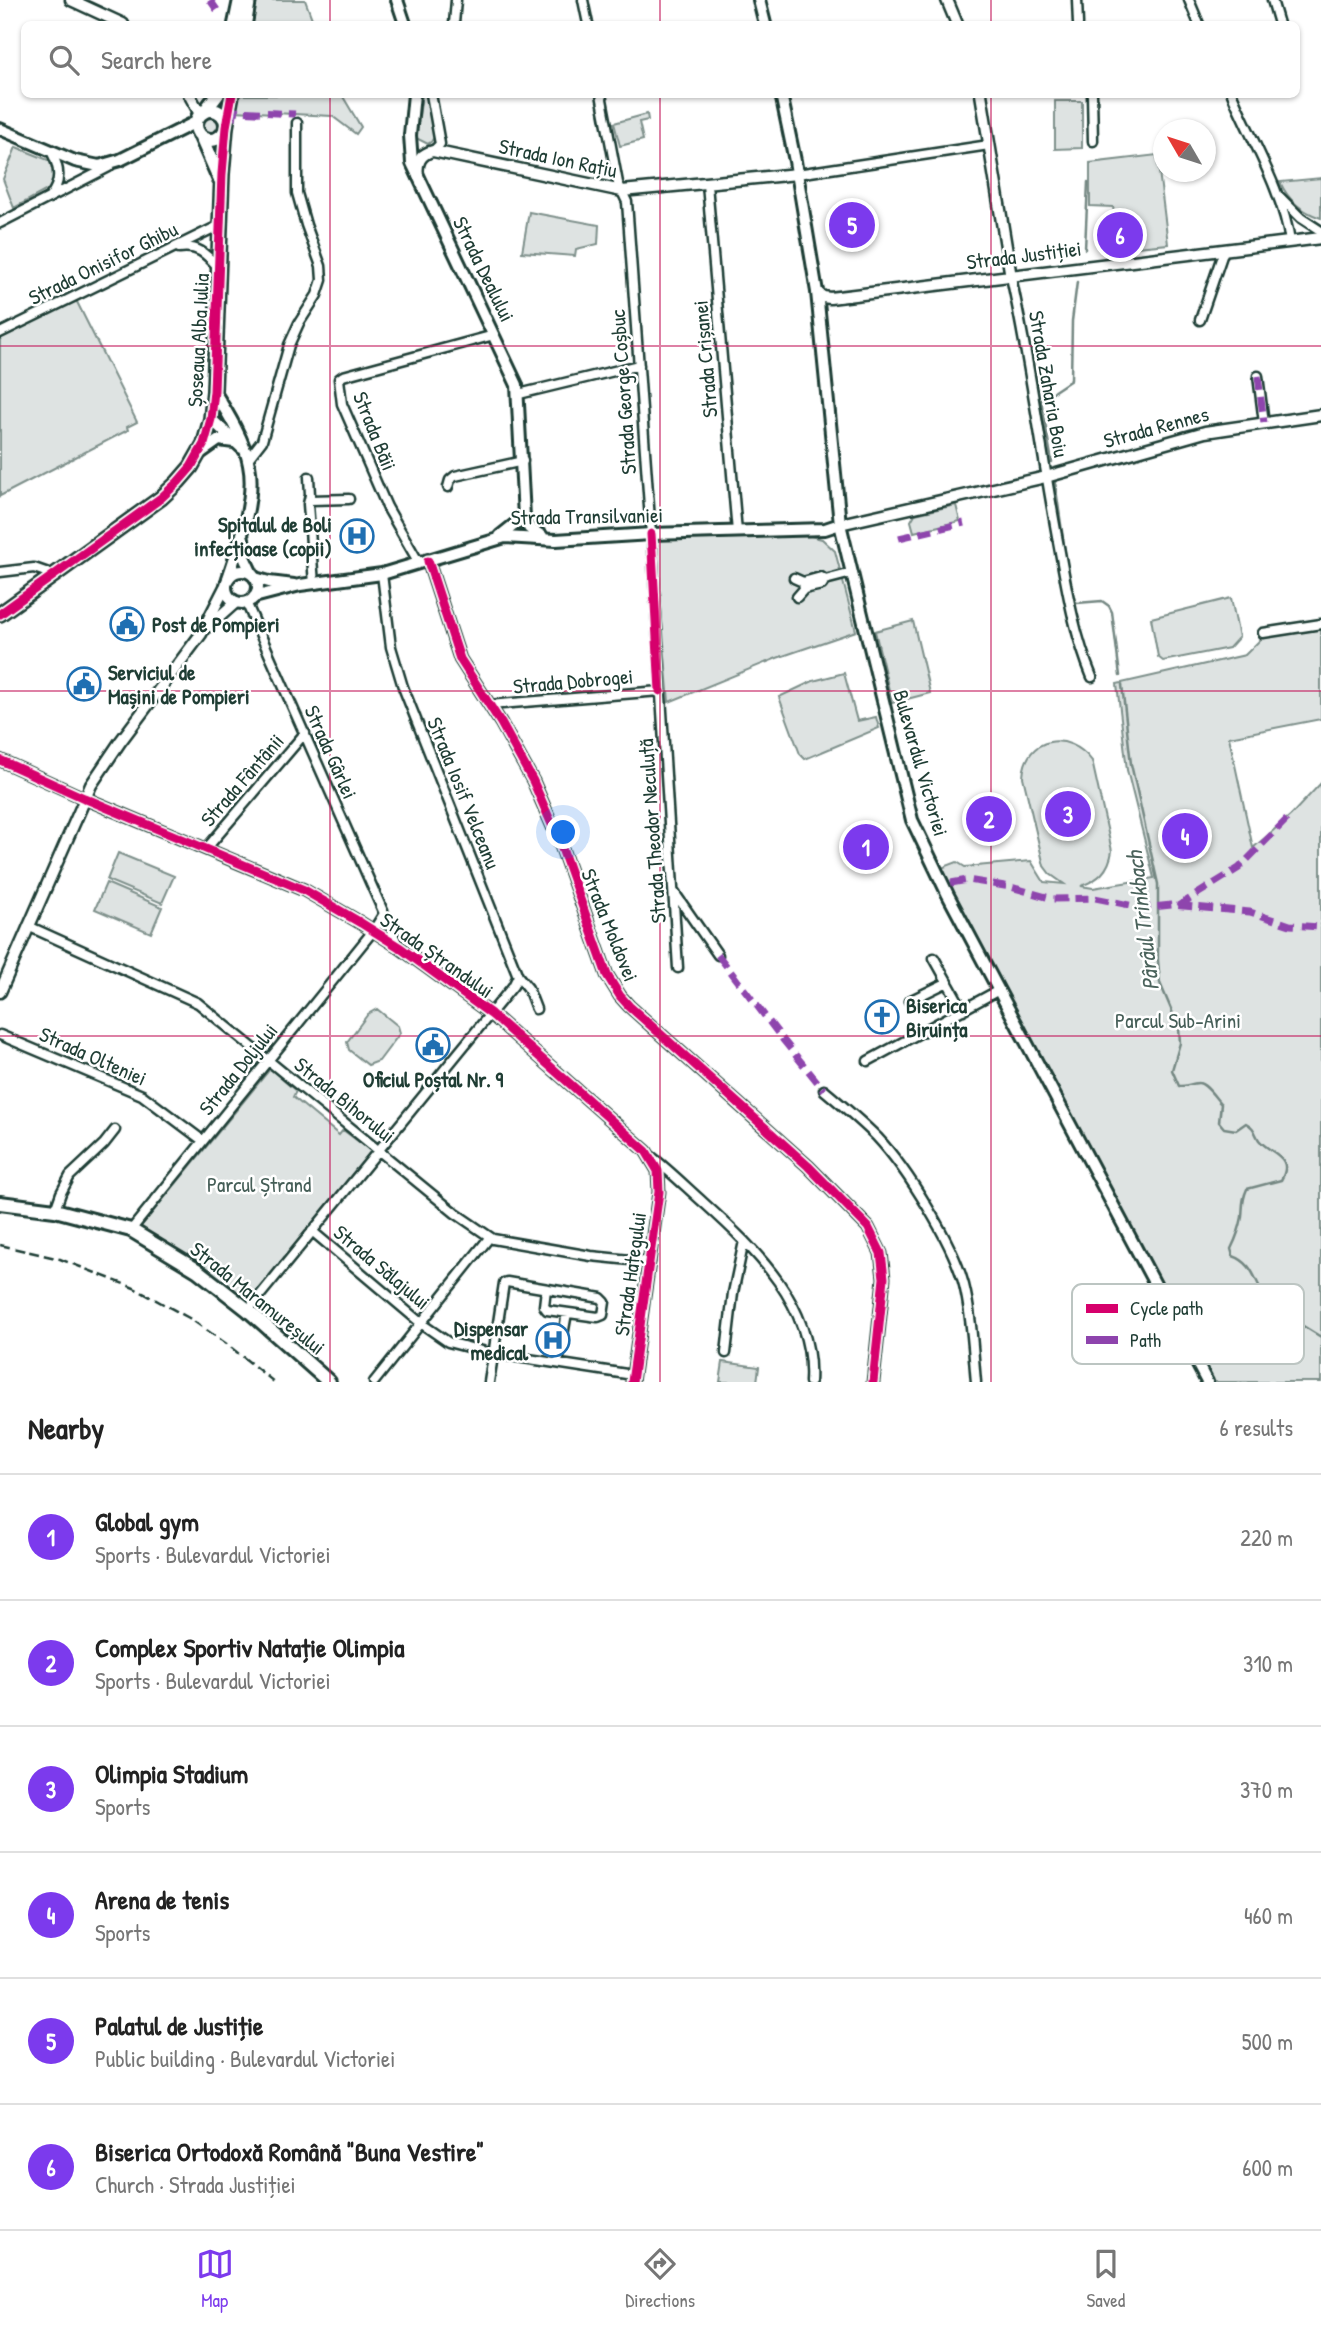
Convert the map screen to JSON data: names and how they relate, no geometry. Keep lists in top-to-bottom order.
{
  "streets": {
    "main road": [
      "Strada Dealului",
      "Șoseaua Alba Iulia",
      "Strada Transilvaniei",
      "Bulevardul Victoriei",
      "Strada Maramureșului"
    ],
    "street": [
      "Strada Ion Rațiu",
      "Strada Justiției",
      "Strada Onisifor Ghibu",
      "Strada Crișanei",
      "Strada Zaharia Boiu",
      "Strada George Coșbuc",
      "Strada Rennes",
      "Strada Băii",
      "Strada Dobrogei",
      "Strada Gârlei",
      "Strada Fântânii",
      "Strada Iosif Velceanu",
      "Strada Theodor Neculuță",
      "Strada Moldovei",
      "Strada Ștrandului",
      "Strada Olteniei",
      "Strada Doljului",
      "Strada Bihorului",
      "Strada Sălajului",
      "Strada Hațegului"
    ]
  },
  "crossings": [
    ["Strada Ion Rațiu", "Strada Crișanei"],
    ["Strada Ion Rațiu", "Strada George Coșbuc"],
    ["Strada Ion Rațiu", "Bulevardul Victoriei"],
    ["Strada Justiției", "Strada Zaharia Boiu"],
    ["Strada Justiției", "Bulevardul Victoriei"],
    ["Strada Onisifor Ghibu", "Șoseaua Alba Iulia"],
    ["Strada Dealului", "Strada Băii"],
    ["Strada Crișanei", "Strada Transilvaniei"],
    ["Strada Zaharia Boiu", "Strada Rennes"],
    ["Strada George Coșbuc", "Strada Transilvaniei"],
    ["Strada George Coșbuc", "Strada Dobrogei"],
    ["Strada George Coșbuc", "Strada Theodor Neculuță"],
    ["Strada Rennes", "Strada Transilvaniei"],
    ["Strada Rennes", "Bulevardul Victoriei"],
    ["Strada Băii", "Strada Transilvaniei"],
    ["Strada Băii", "Strada Moldovei"],
    ["Strada Transilvaniei", "Strada Gârlei"],
    ["Strada Transilvaniei", "Bulevardul Victoriei"],
    ["Strada Transilvaniei", "Strada Iosif Velceanu"],
    ["Strada Transilvaniei", "Strada Moldovei"],
    ["Strada Dobrogei", "Strada Theodor Neculuță"],
    ["Strada Dobrogei", "Strada Moldovei"],
    ["Strada Gârlei", "Strada Fântânii"],
    ["Strada Gârlei", "Strada Ștrandului"],
    ["Strada Fântânii", "Strada Ștrandului"],
    ["Strada Ștrandului", "Strada Doljului"],
    ["Strada Ștrandului", "Strada Hațegului"],
    ["Strada Olteniei", "Strada Doljului"],
    ["Strada Doljului", "Strada Bihorului"],
    ["Strada Doljului", "Strada Maramureșului"],
    ["Strada Bihorului", "Strada Hațegului"],
    ["Strada Sălajului", "Strada Hațegului"]
  ],
  "water": ["Pârâul Trinkbach"],
  "parks": ["Parcul Sub-Arini", "Parcul Ștrand"],
  "places": {
    "hospital": ["Spitalul de Boli infecțioase (copii)", "Dispensar medical"],
    "public building": ["Post de Pompieri", "Serviciul de Mașini de Pompieri", "Oficiul Poștal Nr. 9"],
    "church": ["Biserica Biruința"]
  },
  "legend": ["Cycle path", "Path"],
  "north": "top left",
  "page": {
    "search": "Search here",
    "pins": [
      "5",
      "6",
      "3",
      "2",
      "4",
      "1"
    ],
    "heading": ["Nearby", "6 results"],
    "list": [
      {
        "mark": "1",
        "name": "Global gym",
        "note": "Sports · Bulevardul Victoriei",
        "value": "220 m"
      },
      {
        "mark": "2",
        "name": "Complex Sportiv Natație Olimpia",
        "note": "Sports · Bulevardul Victoriei",
        "value": "310 m"
      },
      {
        "mark": "3",
        "name": "Olimpia Stadium",
        "note": "Sports",
        "value": "370 m"
      },
      {
        "mark": "4",
        "name": "Arena de tenis",
        "note": "Sports",
        "value": "460 m"
      },
      {
        "mark": "5",
        "name": "Palatul de Justiție",
        "note": "Public building · Bulevardul Victoriei",
        "value": "500 m"
      },
      {
        "mark": "6",
        "name": "Biserica Ortodoxă Română \"Buna Vestire\"",
        "note": "Church · Strada Justiției",
        "value": "600 m"
      }
    ],
    "nav": ["Map", "Directions", "Saved"]
  }
}
